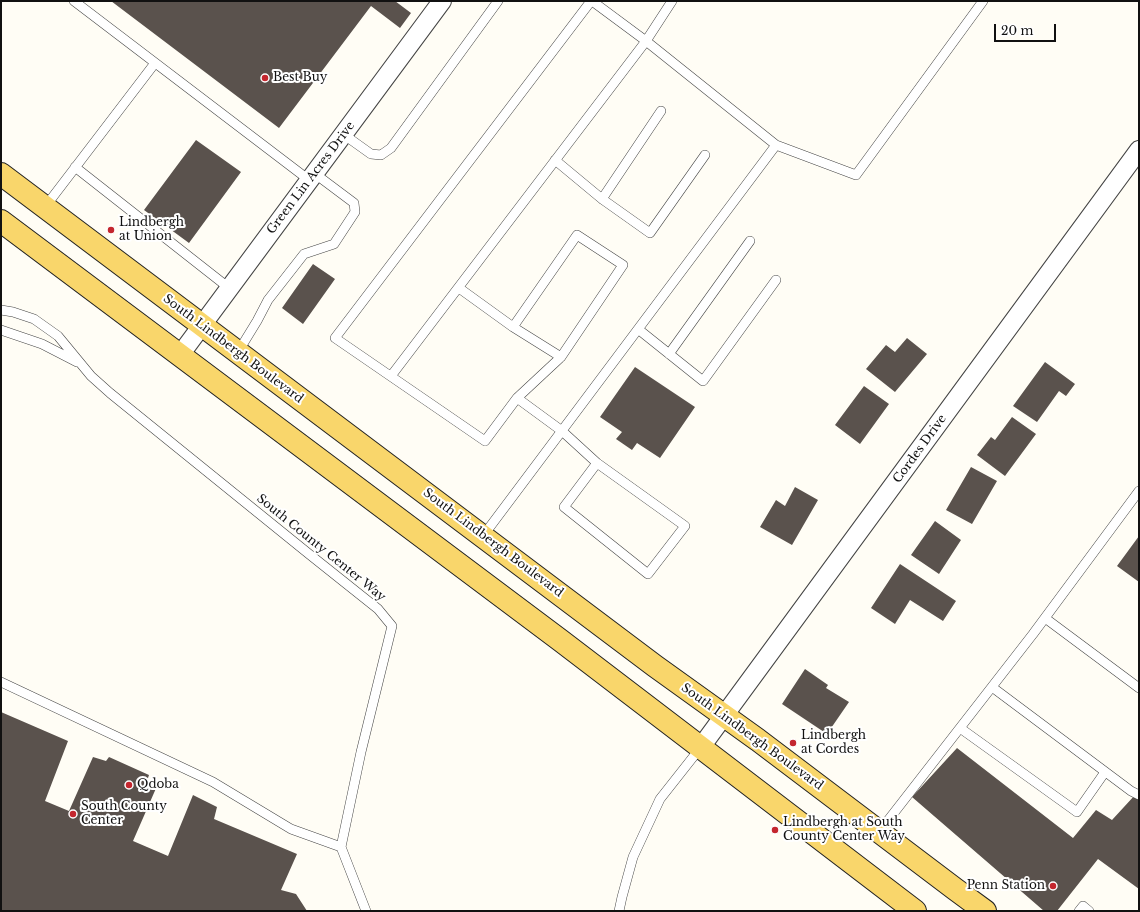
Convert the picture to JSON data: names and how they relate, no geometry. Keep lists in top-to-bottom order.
{
  "streets": {
    "main road": ["South Lindbergh Boulevard"],
    "street": ["Green Lin Acres Drive", "Cordes Drive"],
    "lane": ["South County Center Way"]
  },
  "crossings": [
    ["Green Lin Acres Drive", "South Lindbergh Boulevard"],
    ["South Lindbergh Boulevard", "Cordes Drive"]
  ],
  "places": [
    "Best Buy",
    "Lindbergh at Union",
    "Lindbergh at Cordes",
    "Qdoba",
    "South County Center",
    "Lindbergh at South County Center Way",
    "Penn Station"
  ],
  "scale_bar": "20 m"
}
